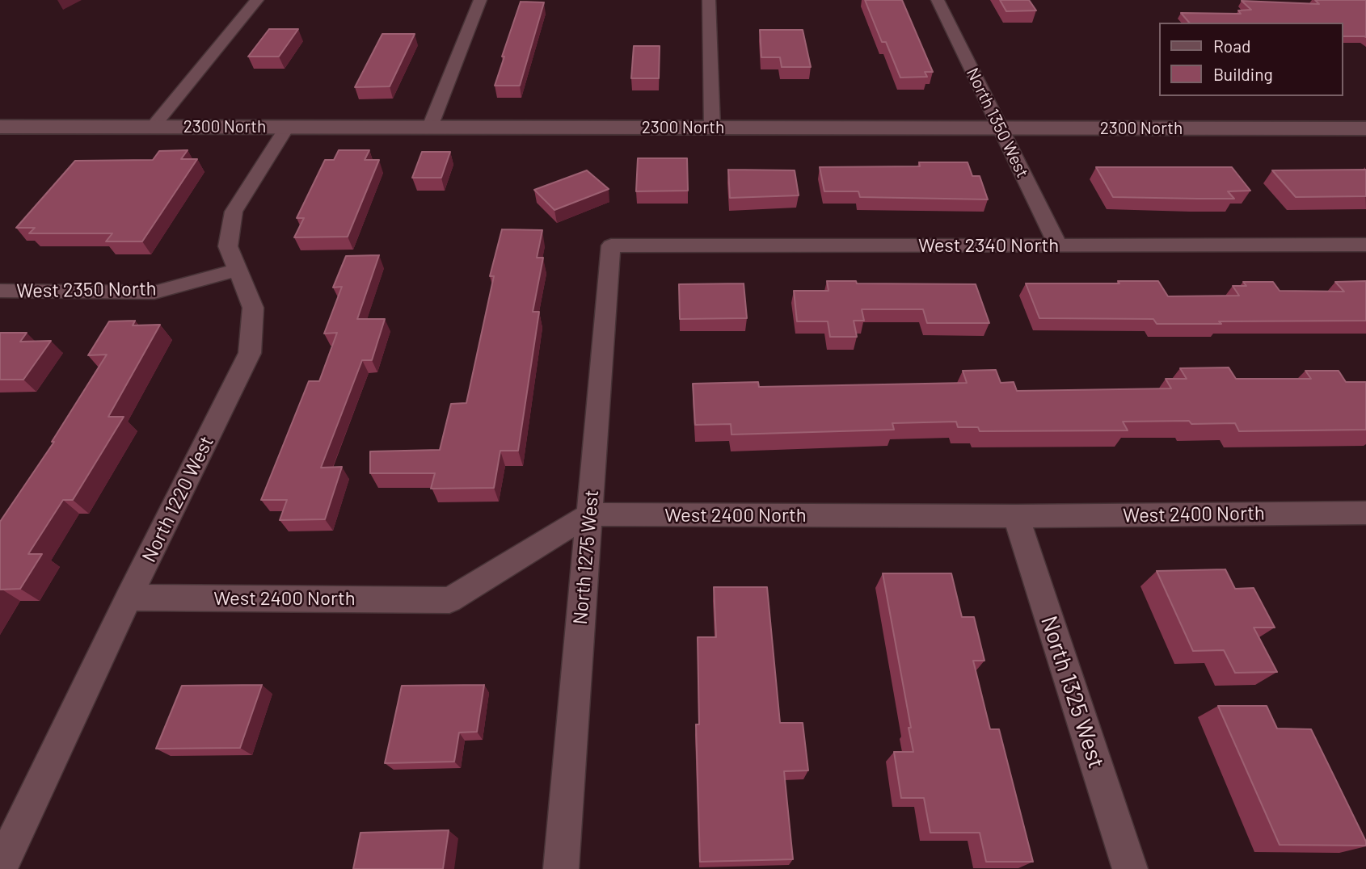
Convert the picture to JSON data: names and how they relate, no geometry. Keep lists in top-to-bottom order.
{
  "streets": {
    "street": [
      "North 1350 West",
      "2300 North",
      "West 2340 North",
      "West 2350 North",
      "North 1220 West",
      "West 2400 North",
      "North 1275 West",
      "North 1325 West"
    ]
  },
  "crossings": [
    ["North 1350 West", "2300 North"],
    ["North 1350 West", "West 2340 North"],
    ["2300 North", "North 1220 West"],
    ["West 2340 North", "North 1275 West"],
    ["West 2350 North", "North 1220 West"],
    ["North 1220 West", "West 2400 North"],
    ["West 2400 North", "North 1275 West"],
    ["West 2400 North", "North 1325 West"]
  ],
  "legend": ["Road", "Building"]
}
